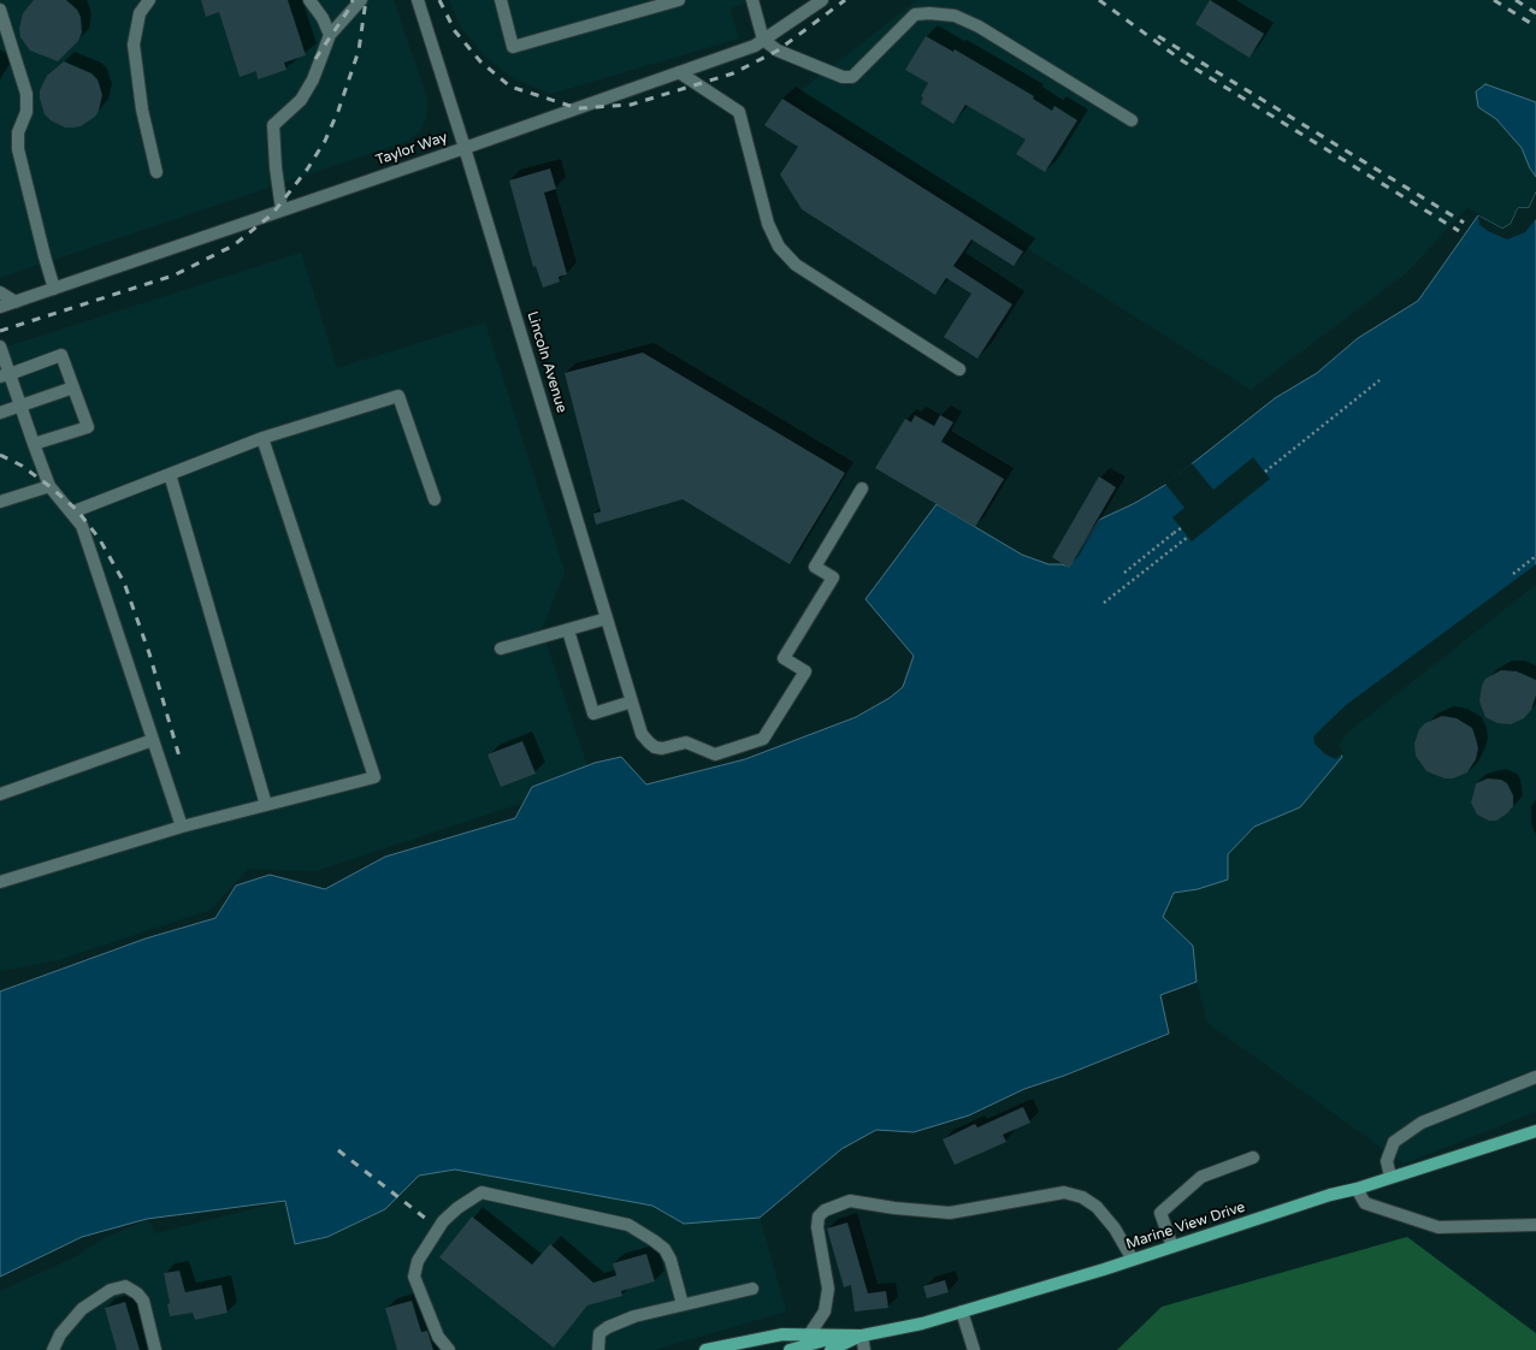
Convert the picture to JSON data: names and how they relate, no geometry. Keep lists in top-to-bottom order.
{
  "streets": {
    "main road": ["Marine View Drive"],
    "street": ["Taylor Way", "Lincoln Avenue"]
  },
  "crossings": [
    ["Taylor Way", "Lincoln Avenue"]
  ]
}
